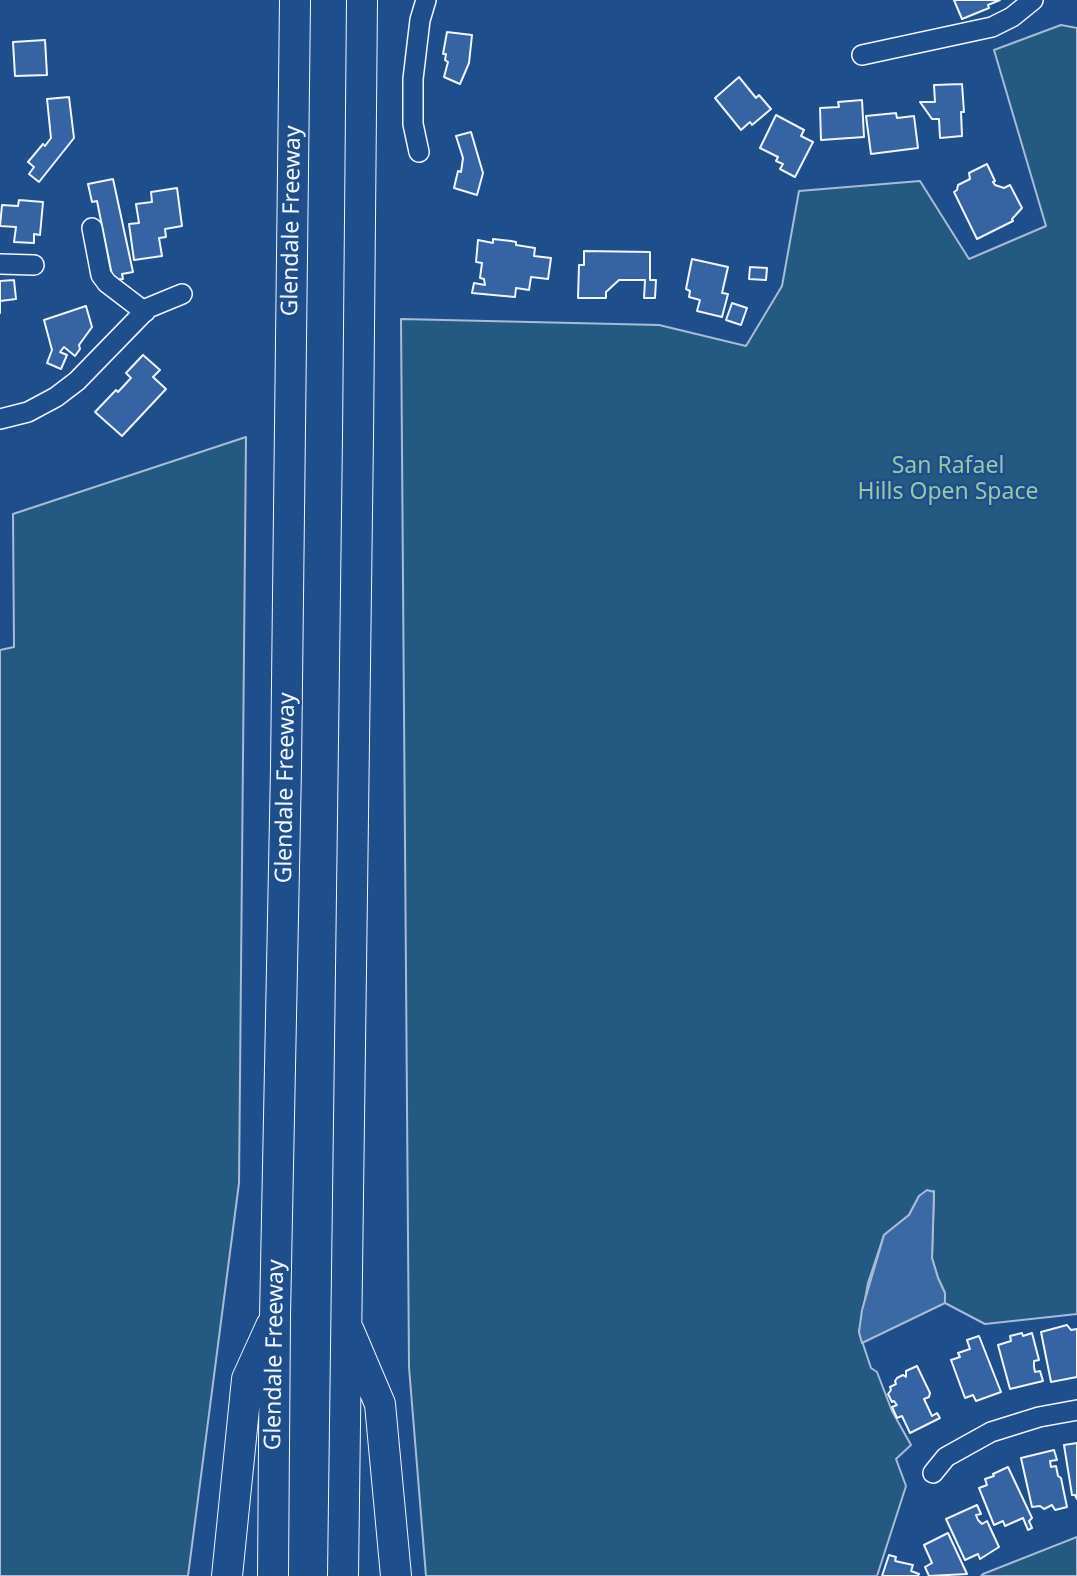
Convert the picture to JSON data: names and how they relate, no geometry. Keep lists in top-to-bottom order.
{
  "streets": {
    "highway": ["Glendale Freeway"]
  },
  "parks": ["San Rafael Hills Open Space"]
}
